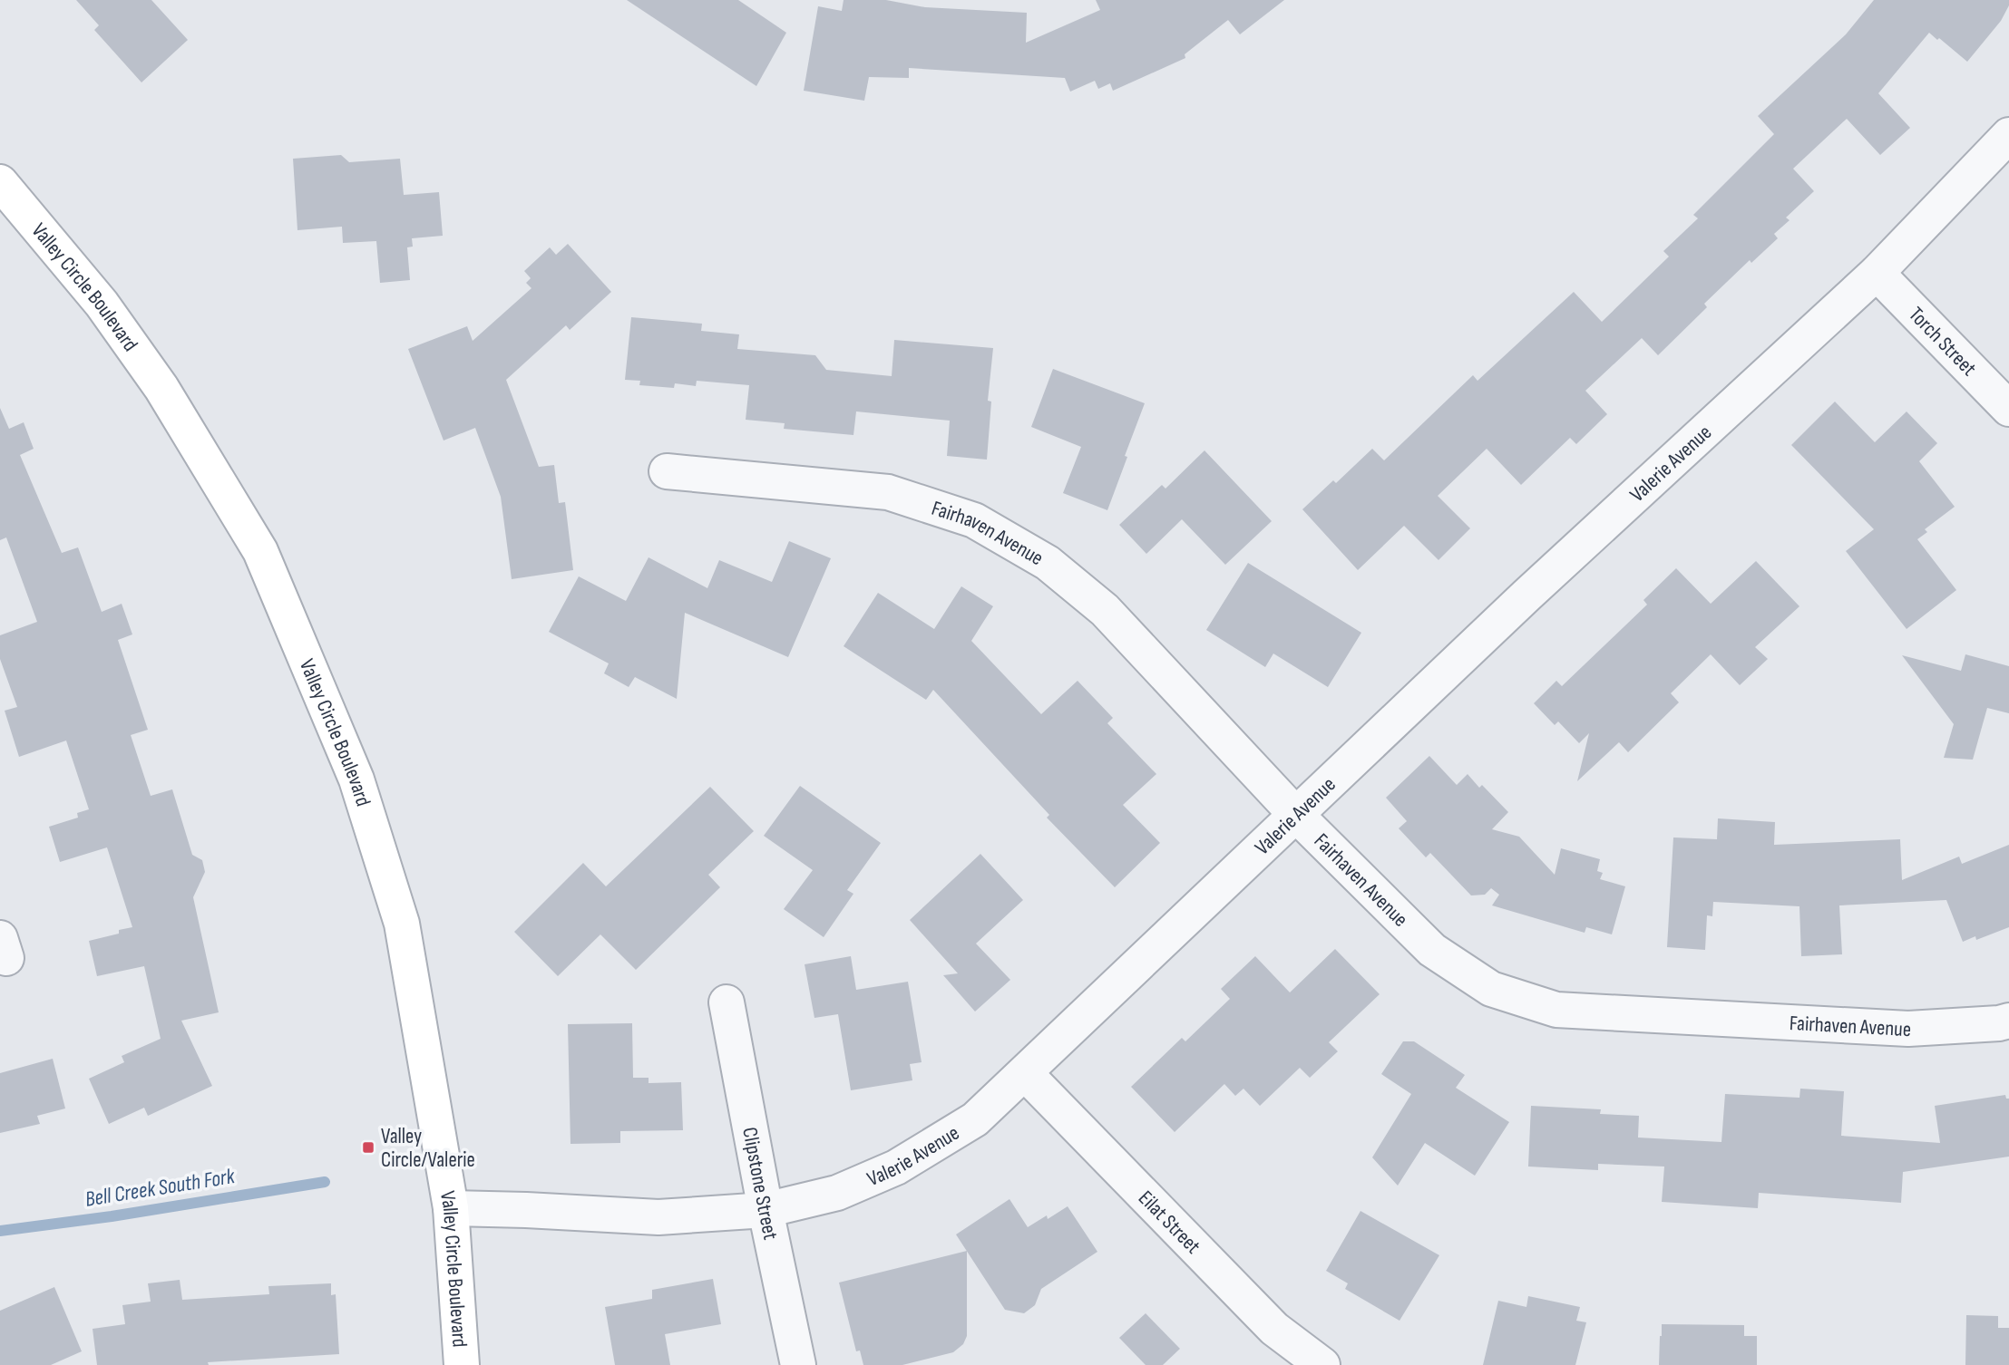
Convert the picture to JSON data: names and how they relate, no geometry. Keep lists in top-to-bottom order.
{
  "streets": {
    "main road": ["Valley Circle Boulevard"],
    "street": [
      "Torch Street",
      "Valerie Avenue",
      "Fairhaven Avenue",
      "Clipstone Street",
      "Eilat Street"
    ]
  },
  "crossings": [
    ["Valley Circle Boulevard", "Valerie Avenue"],
    ["Torch Street", "Valerie Avenue"],
    ["Valerie Avenue", "Fairhaven Avenue"],
    ["Valerie Avenue", "Clipstone Street"],
    ["Valerie Avenue", "Eilat Street"]
  ],
  "water": ["Bell Creek South Fork"],
  "places": {
    "transit": ["Valley Circle/Valerie"]
  }
}
